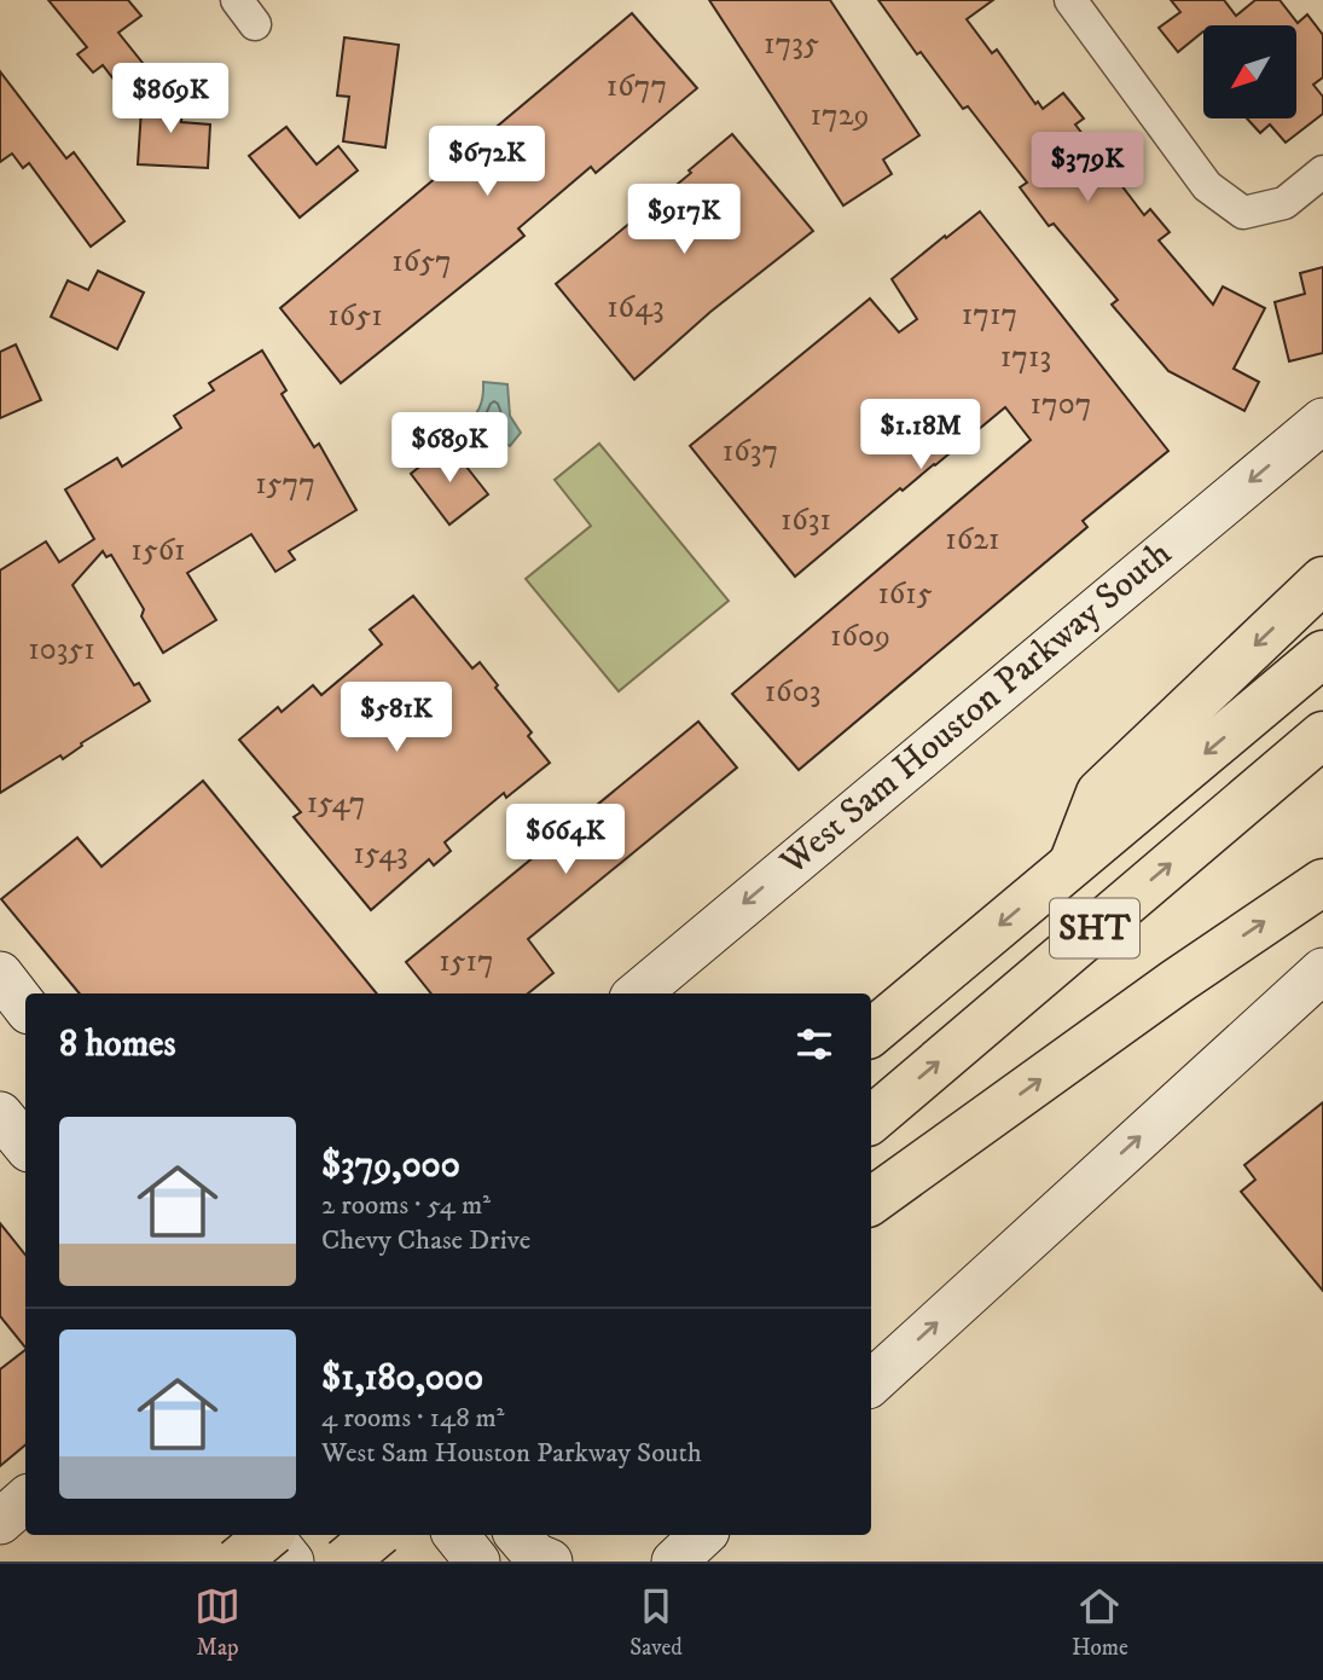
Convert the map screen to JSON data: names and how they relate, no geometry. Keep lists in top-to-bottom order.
{
  "streets": {
    "highway": ["SHT"],
    "main road": ["West Sam Houston Parkway South"]
  },
  "one_way": ["West Sam Houston Parkway South"],
  "house_numbers": [
    "1735",
    "1677",
    "1729",
    "1657",
    "1643",
    "1717",
    "1651",
    "1713",
    "1707",
    "1637",
    "1577",
    "1631",
    "1621",
    "1561",
    "1615",
    "1609",
    "10351",
    "1603",
    "1547",
    "1543",
    "1517"
  ],
  "north": "bottom left",
  "page": {
    "price": [
      "$869K",
      "$672K",
      "$379K",
      "$917K",
      "$1.18M",
      "$689K",
      "$581K",
      "$664K"
    ],
    "heading": "8 homes",
    "list": [
      {
        "name": "$379,000",
        "note": "2 rooms · 54 m² · Chevy Chase Drive"
      },
      {
        "name": "$1,180,000",
        "note": "4 rooms · 148 m² · West Sam Houston Parkway South"
      }
    ],
    "tabs": ["Map", "Saved", "Home"]
  }
}
